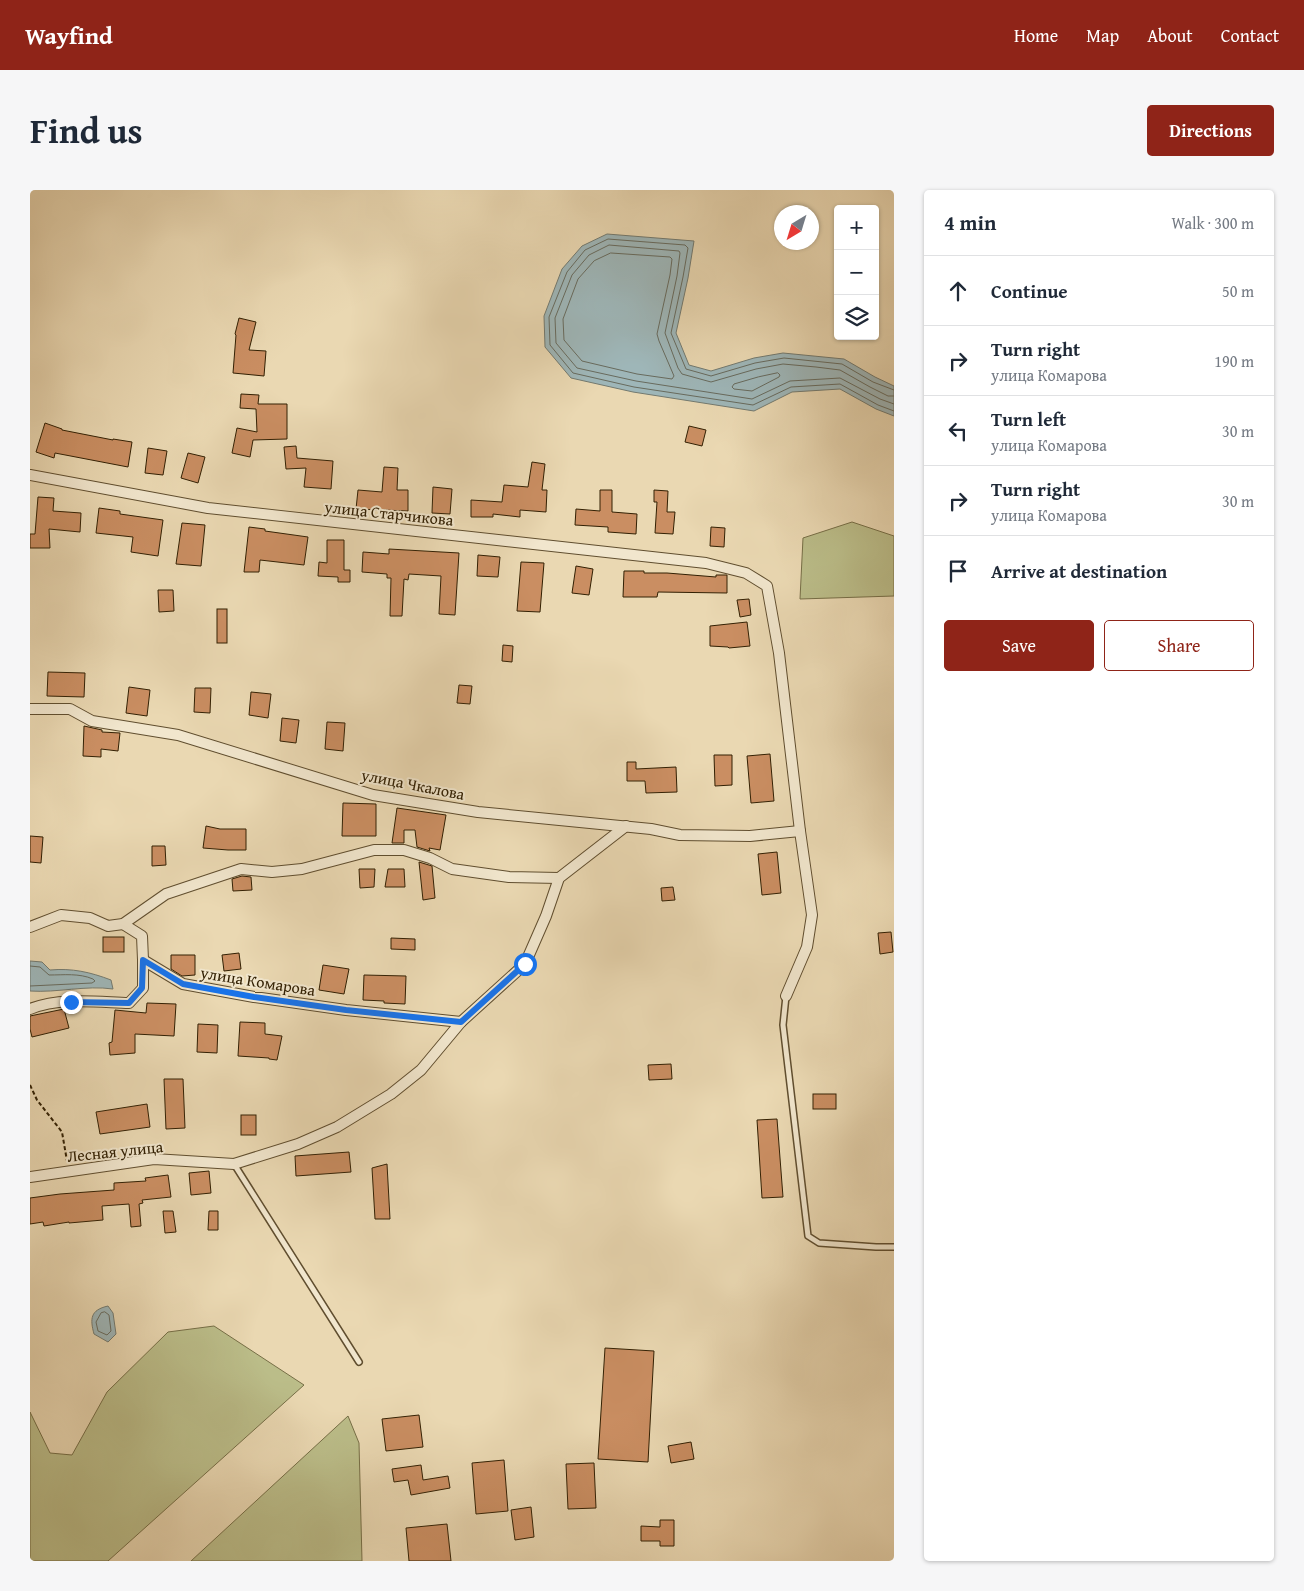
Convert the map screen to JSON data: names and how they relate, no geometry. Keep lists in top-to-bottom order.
{
  "streets": {
    "street": [
      "улица Старчикова",
      "улица Чкалова",
      "улица Комарова",
      "Лесная улица"
    ]
  },
  "crossings": [
    ["улица Старчикова", "улица Чкалова"]
  ],
  "north": "bottom left",
  "page": {
    "header": "Wayfind",
    "nav": [
      "Home",
      "Map",
      "About",
      "Contact"
    ],
    "title": "Find us",
    "buttons": [
      "Directions",
      ["Save", "Share"]
    ],
    "heading": ["4 min", "Walk · 300 m"],
    "map_buttons": ["+", "−"],
    "list": [
      ["Continue", "50 m"],
      ["Turn right", "улица Комарова", "190 m"],
      ["Turn left", "улица Комарова", "30 m"],
      ["Turn right", "улица Комарова", "30 m"],
      "Arrive at destination"
    ]
  }
}
